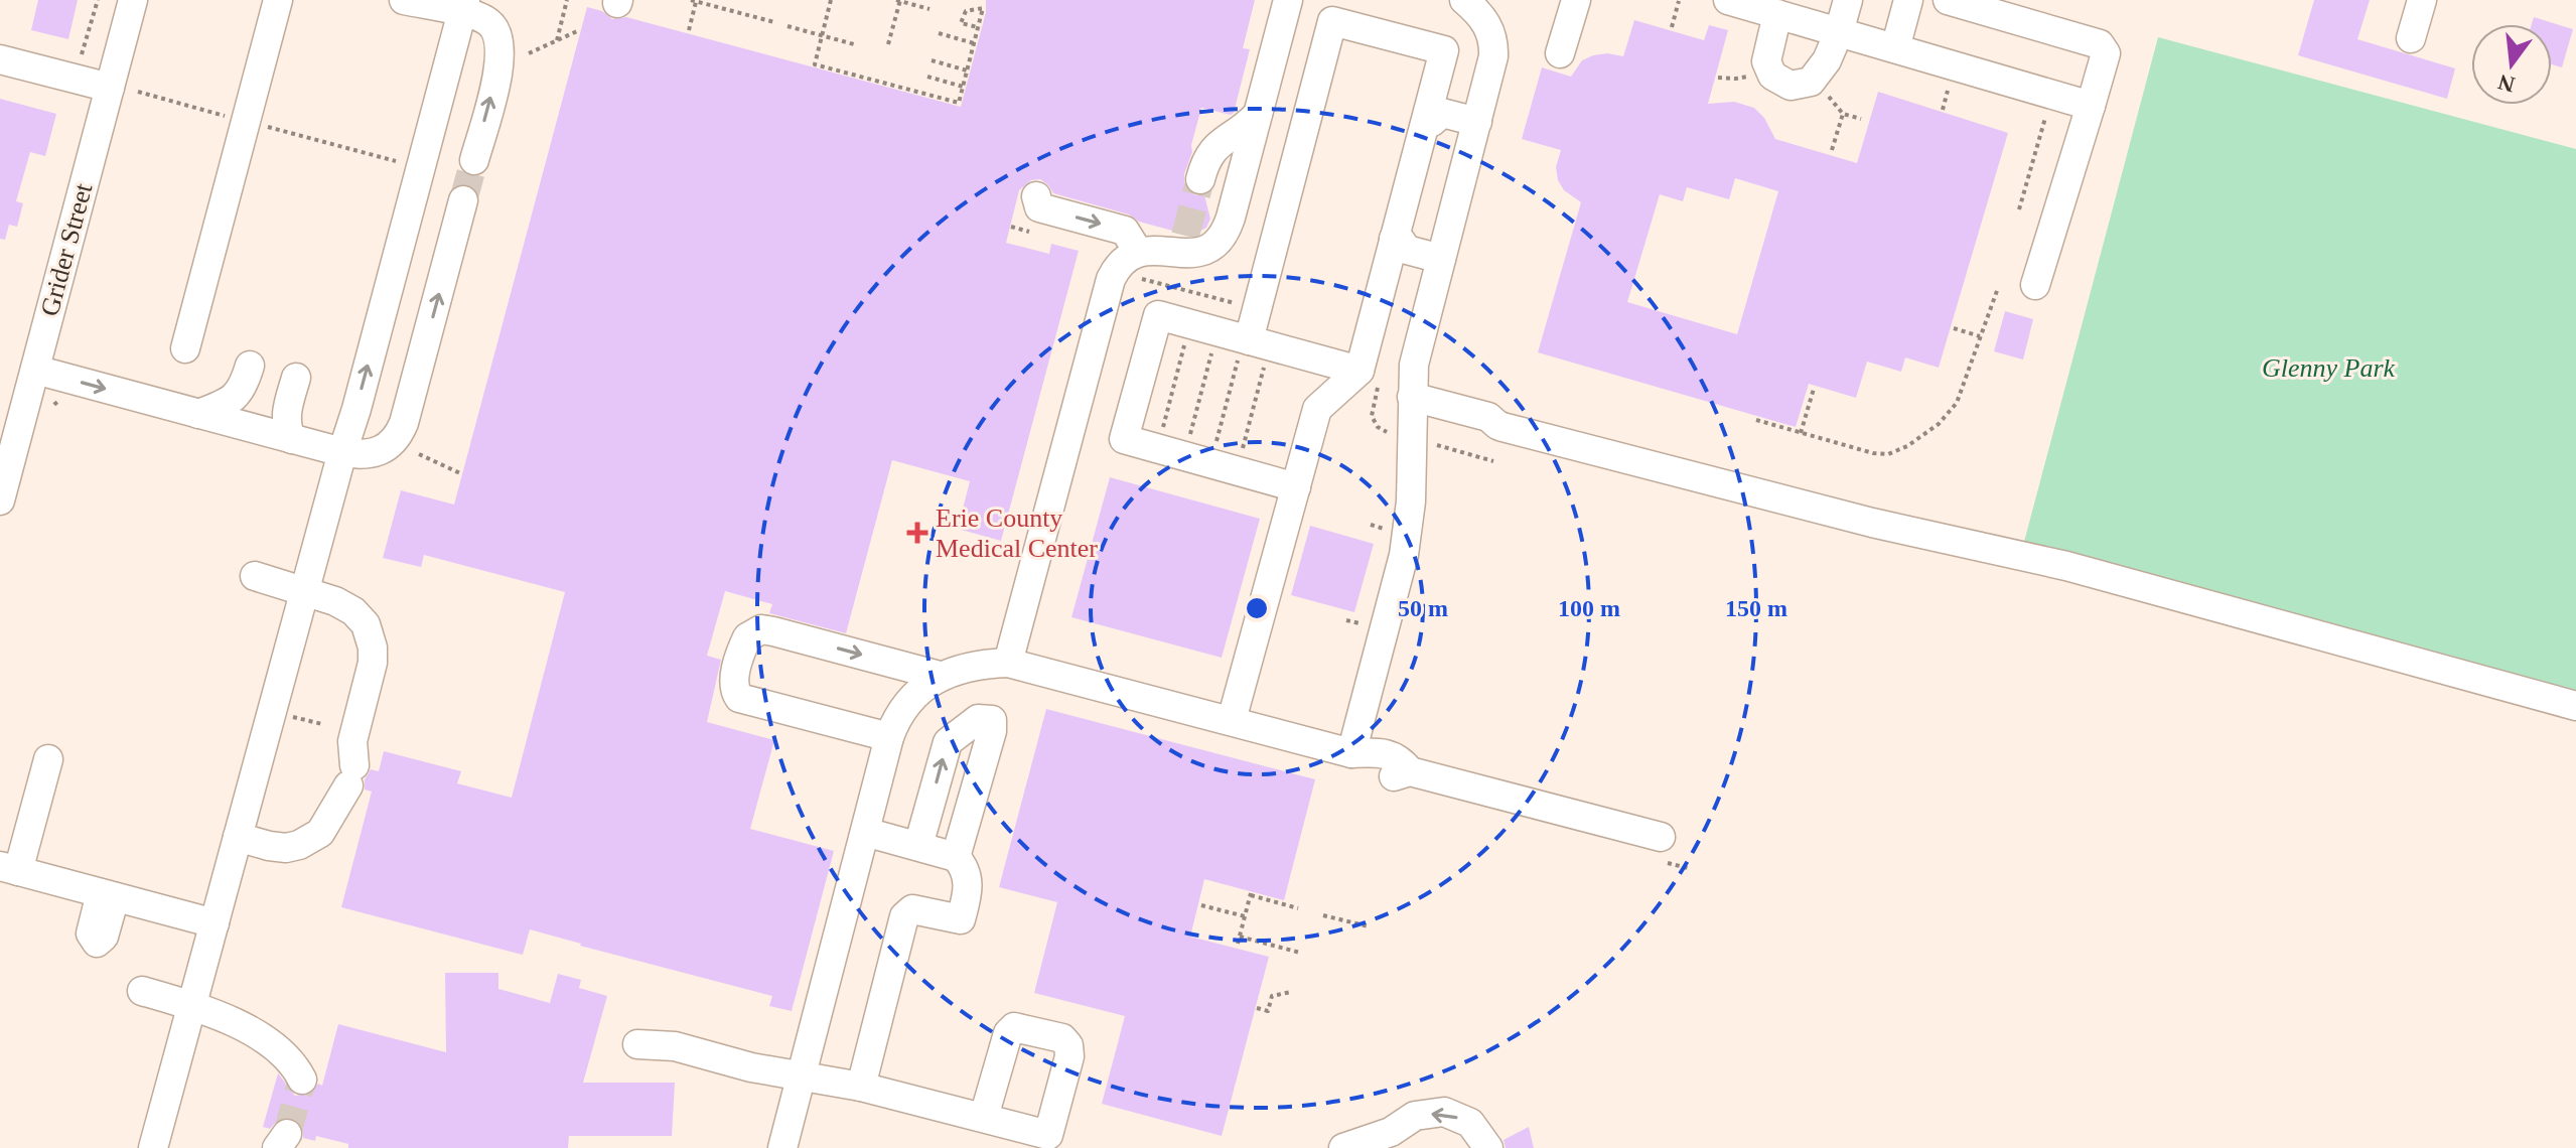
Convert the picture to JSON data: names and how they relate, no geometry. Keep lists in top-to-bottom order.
{
  "streets": {
    "street": ["Grider Street"]
  },
  "parks": ["Glenny Park"],
  "places": {
    "health": ["Erie County Medical Center"]
  },
  "north": "bottom",
  "rings": ["50 m", "100 m", "150 m"]
}
